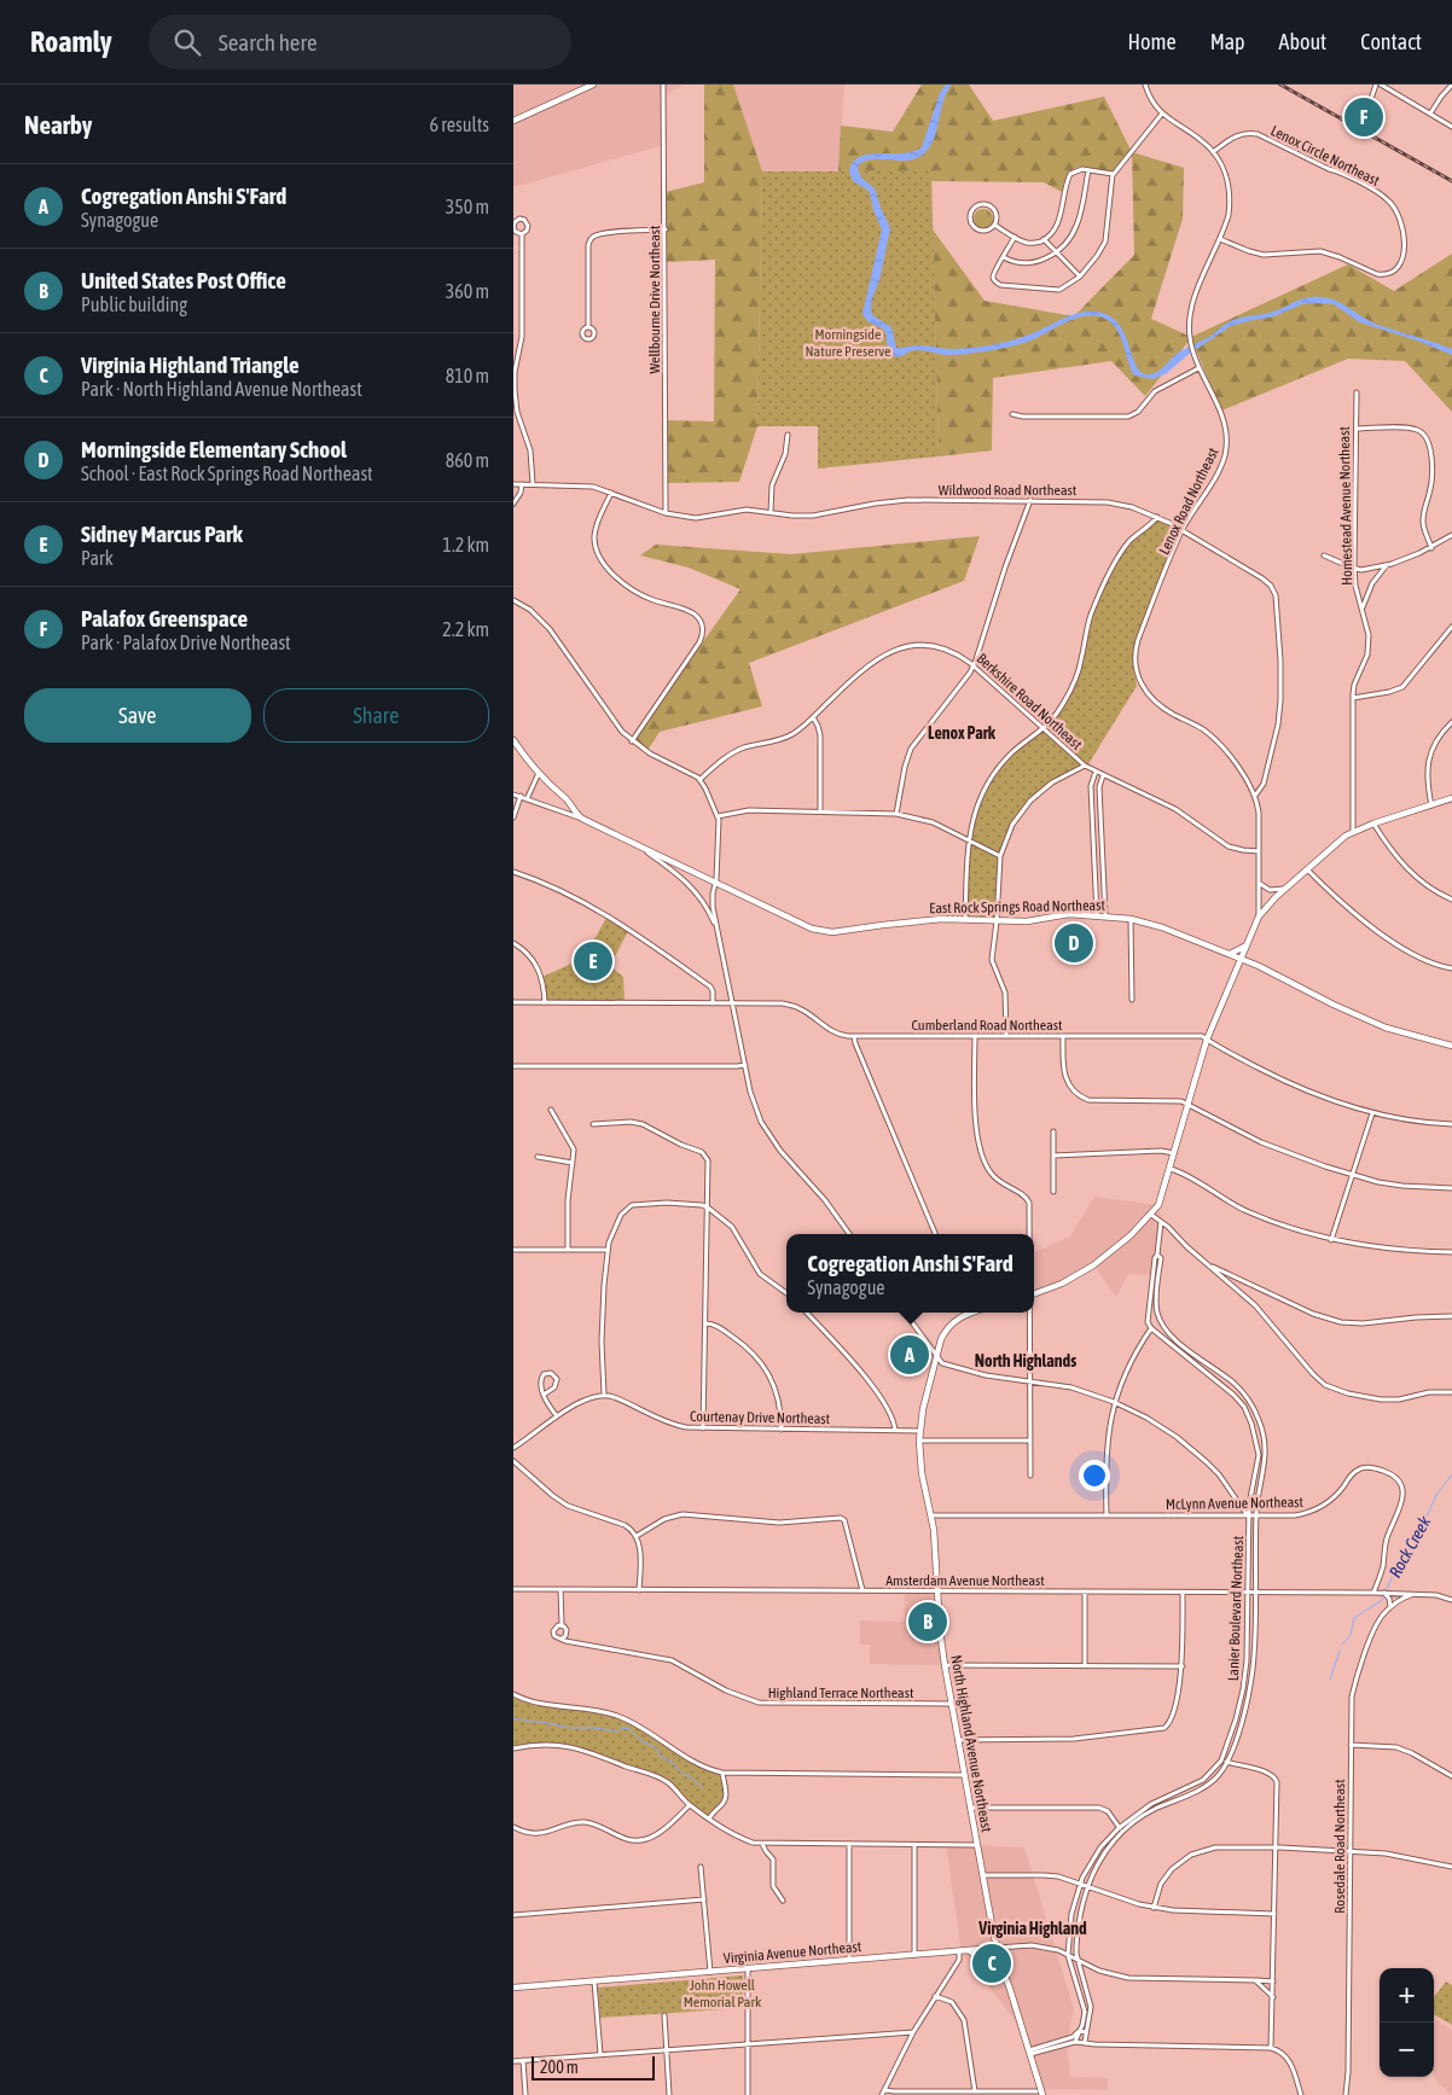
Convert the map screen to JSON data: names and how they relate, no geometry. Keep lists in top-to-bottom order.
{
  "streets": {
    "street": [
      "Lenox Circle Northeast",
      "Wellbourne Drive Northeast",
      "Wildwood Road Northeast",
      "Lenox Road Northeast",
      "Homestead Avenue Northeast",
      "Berkshire Road Northeast",
      "East Rock Springs Road Northeast",
      "Cumberland Road Northeast",
      "Courtenay Drive Northeast",
      "McLynn Avenue Northeast",
      "Amsterdam Avenue Northeast",
      "Lanier Boulevard Northeast",
      "Highland Terrace Northeast",
      "North Highland Avenue Northeast",
      "Rosedale Road Northeast",
      "Virginia Avenue Northeast"
    ]
  },
  "crossings": [
    ["Lenox Circle Northeast", "Lenox Road Northeast"],
    ["Wellbourne Drive Northeast", "Wildwood Road Northeast"],
    ["Wildwood Road Northeast", "Lenox Road Northeast"],
    ["Lenox Road Northeast", "Berkshire Road Northeast"],
    ["Courtenay Drive Northeast", "North Highland Avenue Northeast"],
    ["McLynn Avenue Northeast", "Amsterdam Avenue Northeast"],
    ["McLynn Avenue Northeast", "Lanier Boulevard Northeast"],
    ["McLynn Avenue Northeast", "North Highland Avenue Northeast"],
    ["Amsterdam Avenue Northeast", "Lanier Boulevard Northeast"],
    ["Amsterdam Avenue Northeast", "North Highland Avenue Northeast"],
    ["Amsterdam Avenue Northeast", "Rosedale Road Northeast"],
    ["Lanier Boulevard Northeast", "Virginia Avenue Northeast"],
    ["Highland Terrace Northeast", "North Highland Avenue Northeast"],
    ["North Highland Avenue Northeast", "Virginia Avenue Northeast"]
  ],
  "districts": ["Lenox Park", "North Highlands", "Virginia Highland"],
  "water": ["Rock Creek"],
  "parks": ["Morningside Nature Preserve", "John Howell Memorial Park"],
  "scale_bar": "200 m",
  "page": {
    "header": "Roamly",
    "search": "Search here",
    "nav": [
      "Home",
      "Map",
      "About",
      "Contact"
    ],
    "heading": ["Nearby", "6 results"],
    "pins": [
      "F",
      "D",
      "E",
      "A",
      "B",
      "C"
    ],
    "list": [
      {
        "mark": "A",
        "name": "Cogregation Anshi S'Fard",
        "note": "Synagogue",
        "value": "350 m"
      },
      {
        "mark": "B",
        "name": "United States Post Office",
        "note": "Public building",
        "value": "360 m"
      },
      {
        "mark": "C",
        "name": "Virginia Highland Triangle",
        "note": "Park · North Highland Avenue Northeast",
        "value": "810 m"
      },
      {
        "mark": "D",
        "name": "Morningside Elementary School",
        "note": "School · East Rock Springs Road Northeast",
        "value": "860 m"
      },
      {
        "mark": "E",
        "name": "Sidney Marcus Park",
        "note": "Park",
        "value": "1.2 km"
      },
      {
        "mark": "F",
        "name": "Palafox Greenspace",
        "note": "Park · Palafox Drive Northeast",
        "value": "2.2 km"
      }
    ],
    "buttons": ["Save", "Share"],
    "popup": ["Cogregation Anshi S'Fard", "Synagogue"],
    "map_buttons": ["+", "−"],
    "scale": "200 m"
  }
}
